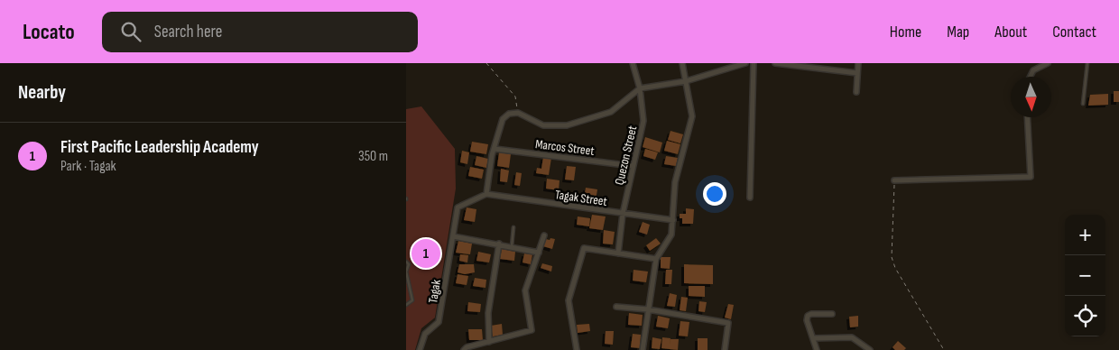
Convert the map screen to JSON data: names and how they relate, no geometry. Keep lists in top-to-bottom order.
{
  "streets": {
    "street": [
      "Marcos Street",
      "Quezon Street",
      "Tagak Street",
      "Tagak"
    ]
  },
  "crossings": [
    ["Marcos Street", "Quezon Street"],
    ["Quezon Street", "Tagak Street"],
    ["Tagak Street", "Tagak"]
  ],
  "north": "bottom",
  "page": {
    "header": "Locato",
    "search": "Search here",
    "nav": [
      "Home",
      "Map",
      "About",
      "Contact"
    ],
    "heading": "Nearby",
    "list": [
      {
        "mark": "1",
        "name": "First Pacific Leadership Academy",
        "note": "Park · Tagak",
        "value": "350 m"
      }
    ],
    "map_buttons": ["+", "−"],
    "pins": "1"
  }
}
